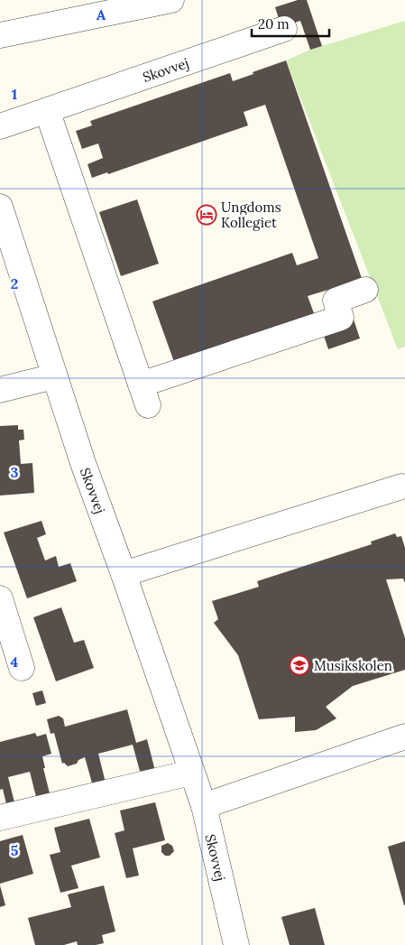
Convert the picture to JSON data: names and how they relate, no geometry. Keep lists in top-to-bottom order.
{
  "streets": {
    "street": ["Skovvej"]
  },
  "places": {
    "hotel": ["Ungdoms Kollegiet"],
    "school or university": ["Musikskolen"]
  },
  "scale_bar": "20 m",
  "grid": {
    "columns": ["A"],
    "rows": [
      "1",
      "2",
      "3",
      "4",
      "5"
    ]
  }
}
